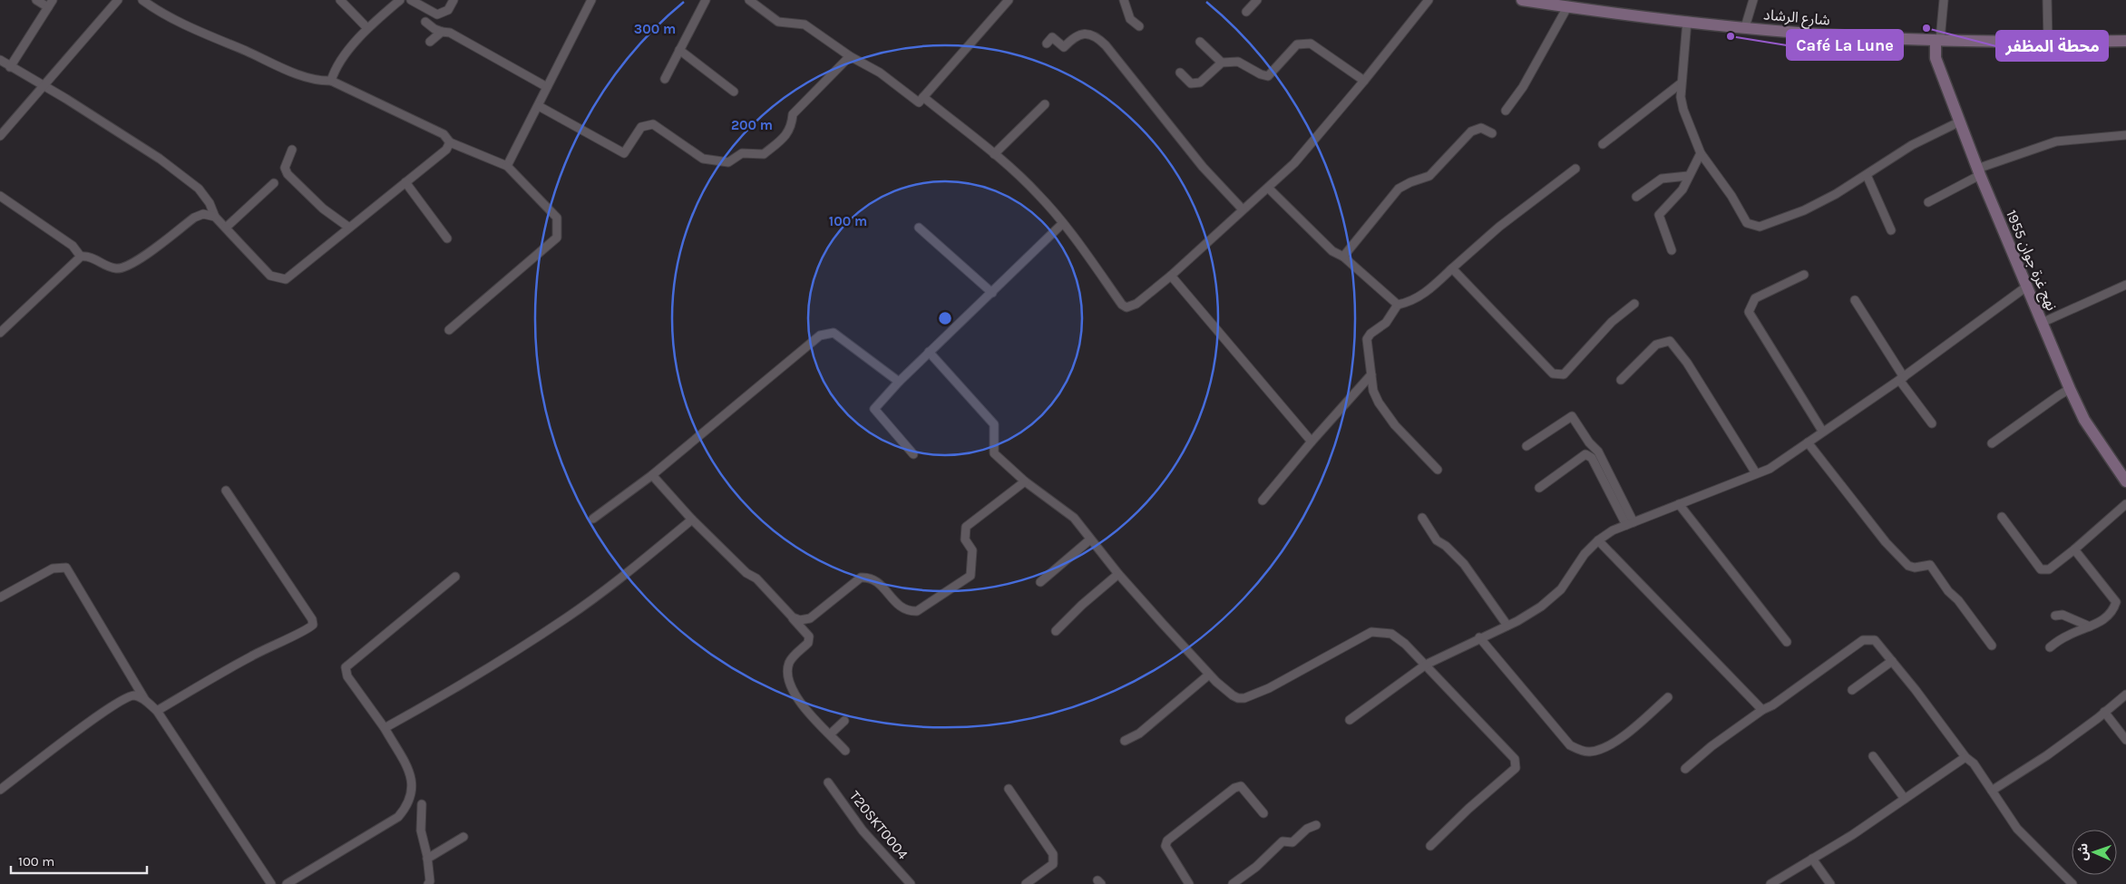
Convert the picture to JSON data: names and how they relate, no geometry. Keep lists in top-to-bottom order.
{
  "streets": {
    "street": ["شارع الرشاد", "نهج غرة جوان 1955", "T20SKT0004"]
  },
  "crossings": [
    ["شارع الرشاد", "نهج غرة جوان 1955"]
  ],
  "places": ["محطة المظفر", "Café La Lune"],
  "scale_bar": "100 m",
  "north": "left",
  "rings": ["300 m", "200 m", "100 m"]
}
